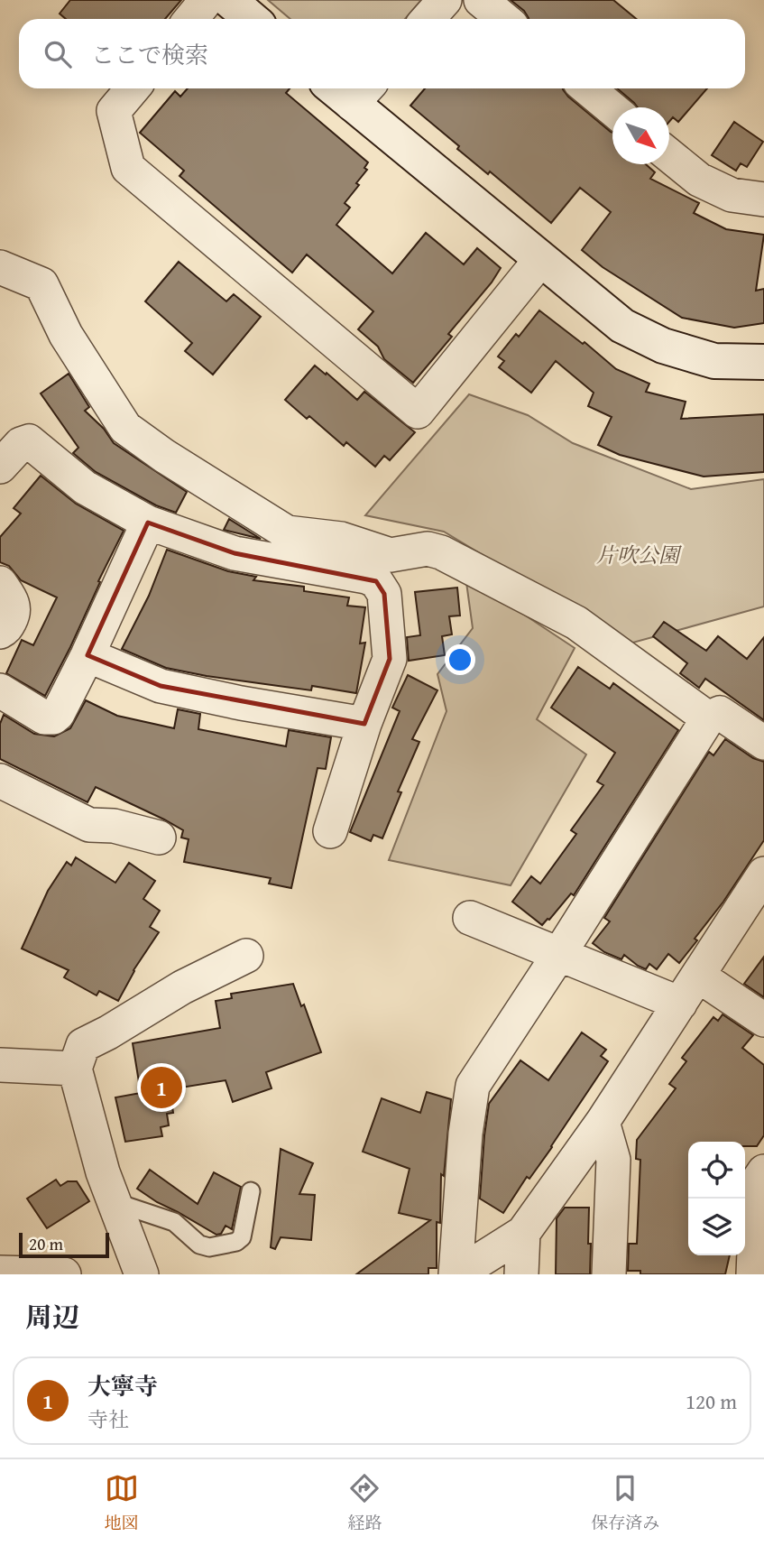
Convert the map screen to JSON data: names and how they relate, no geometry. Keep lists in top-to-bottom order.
{
  "parks": ["片吹公園"],
  "scale_bar": "20 m",
  "north": "bottom right",
  "page": {
    "search": "ここで検索",
    "pins": "1",
    "scale": "20 m",
    "heading": "周辺",
    "list": [
      {
        "mark": "1",
        "name": "大寧寺",
        "note": "寺社",
        "value": "120 m"
      }
    ],
    "nav": ["地図", "経路", "保存済み"]
  }
}
